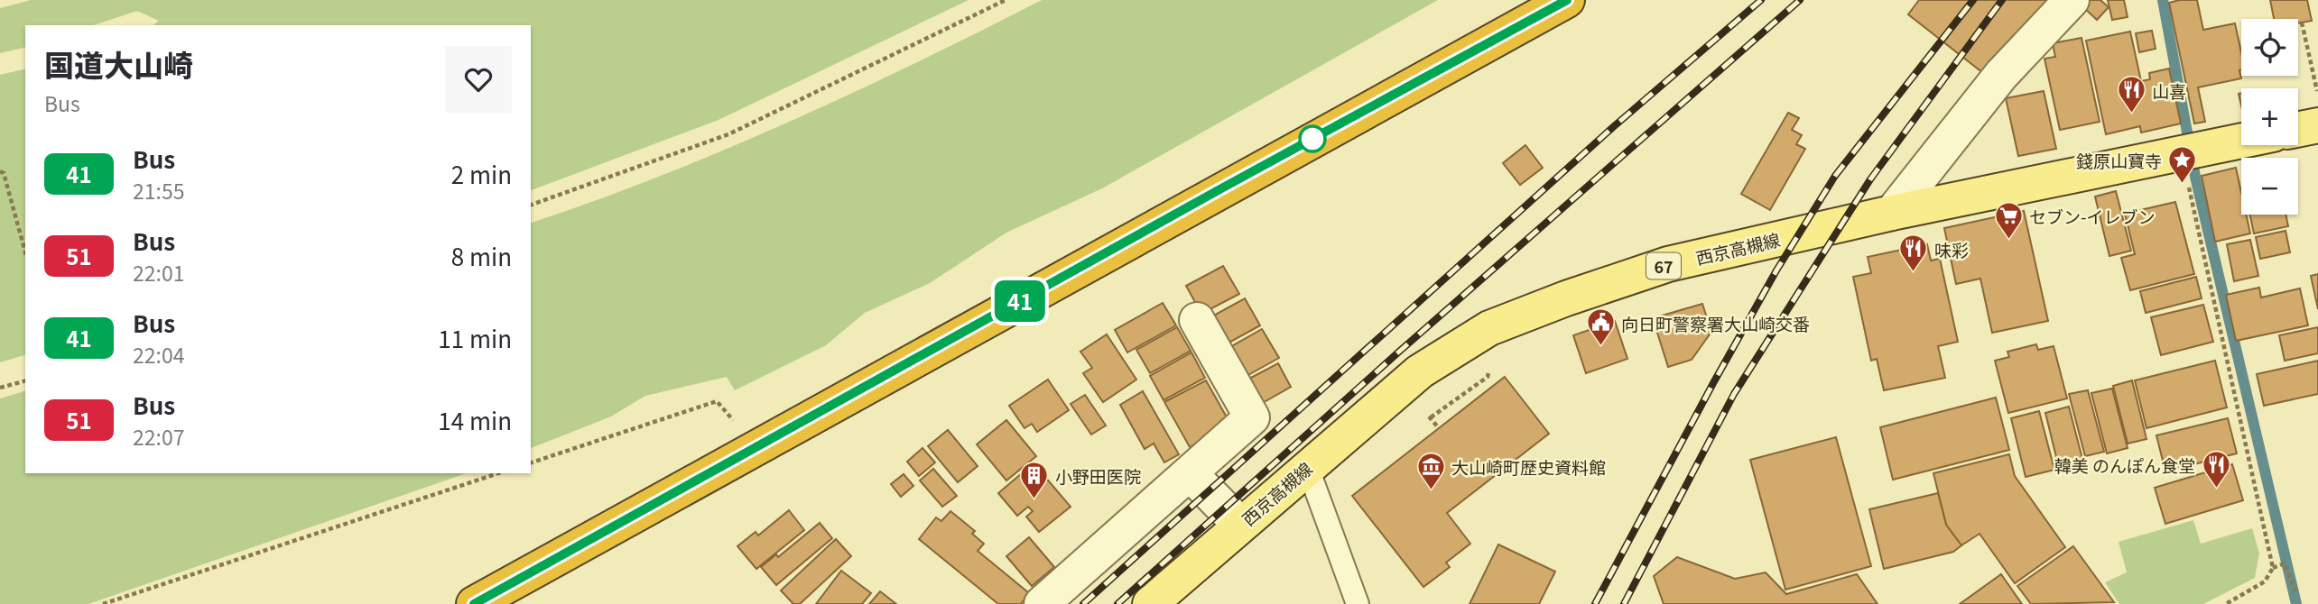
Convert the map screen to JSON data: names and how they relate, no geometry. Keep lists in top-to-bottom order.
{
  "streets": {
    "main road": ["西京高槻線", "67"]
  },
  "places": {
    "restaurant": ["山喜", "味彩", "韓美 のんぽん食堂"],
    "place": ["錢原山寶寺"],
    "supermarket": ["セブン-イレブン"],
    "public building": ["向日町警察署大山崎交番"],
    "museum": ["大山崎町歴史資料館"],
    "building": ["小野田医院"]
  },
  "lines": ["bus line 41"],
  "page": {
    "on_map": "41",
    "map_buttons": ["+", "−"],
    "heading": ["国道大山崎", "Bus"],
    "list": [
      {
        "mark": "41",
        "name": "Bus",
        "note": "21:55",
        "value": "2 min"
      },
      {
        "mark": "51",
        "name": "Bus",
        "note": "22:01",
        "value": "8 min"
      },
      {
        "mark": "41",
        "name": "Bus",
        "note": "22:04",
        "value": "11 min"
      },
      {
        "mark": "51",
        "name": "Bus",
        "note": "22:07",
        "value": "14 min"
      }
    ]
  }
}
